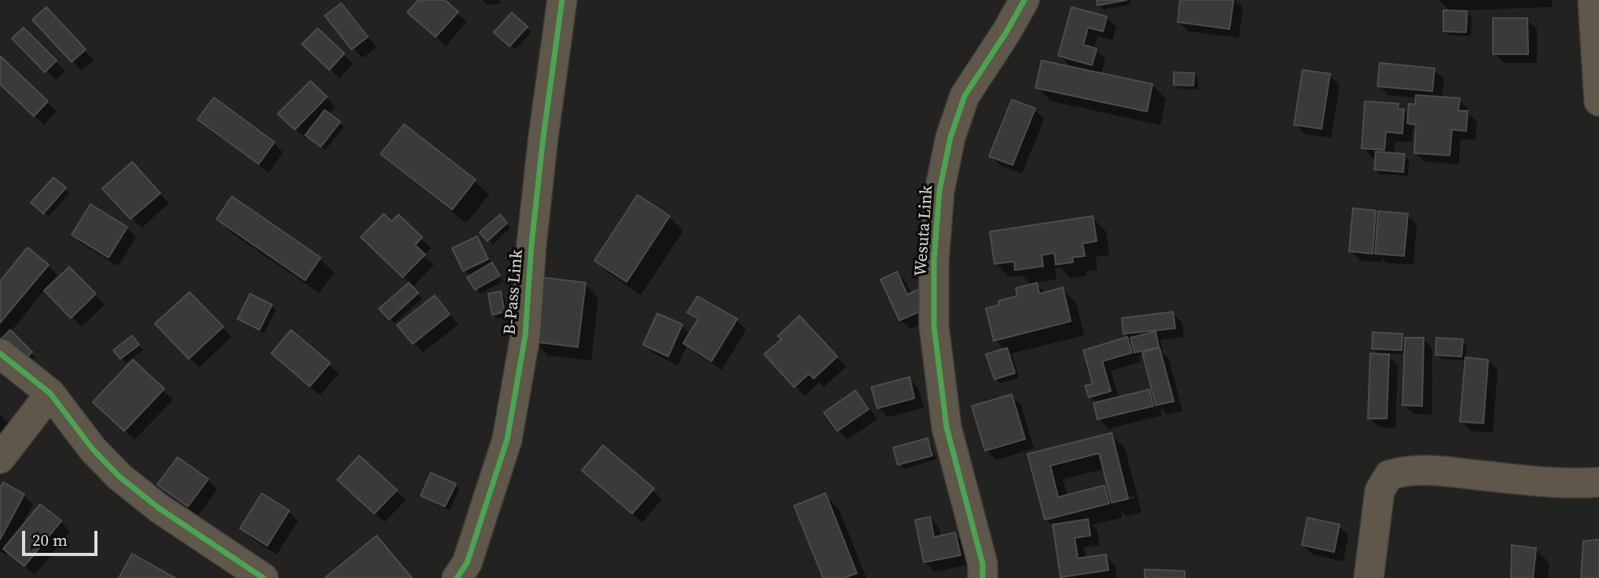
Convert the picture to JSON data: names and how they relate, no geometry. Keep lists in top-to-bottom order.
{
  "streets": {
    "street": ["Wesuta Link", "B-Pass Link"]
  },
  "scale_bar": "20 m"
}
